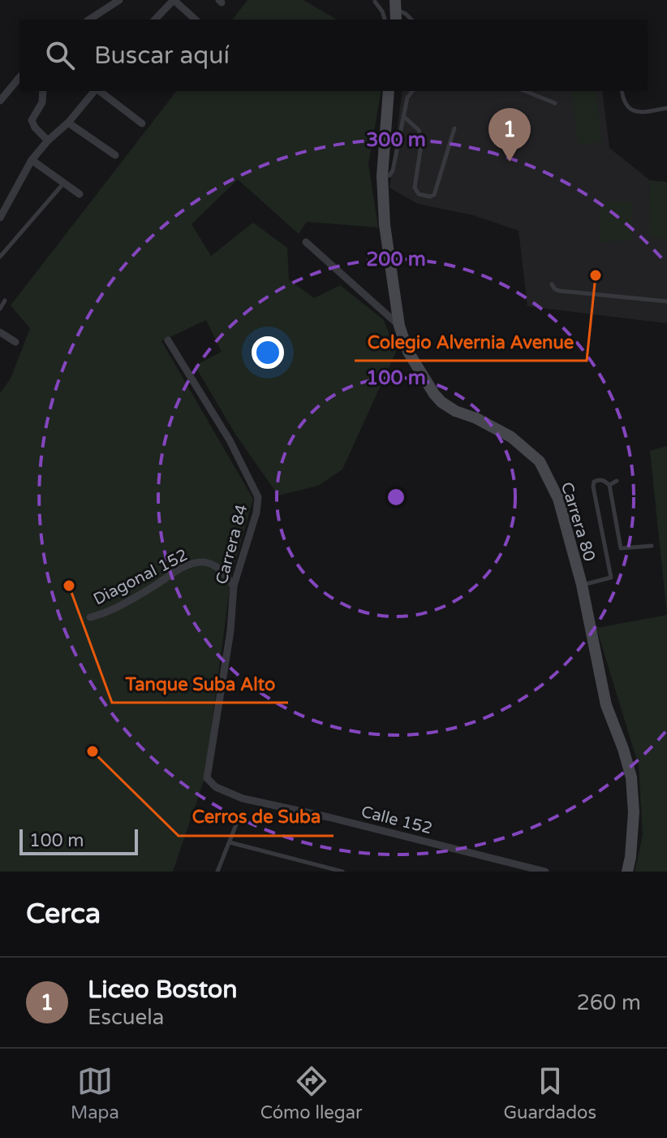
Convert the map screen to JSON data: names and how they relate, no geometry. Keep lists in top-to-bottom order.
{
  "streets": {
    "street": [
      "Carrera 80",
      "Carrera 84",
      "Diagonal 152",
      "Calle 152"
    ]
  },
  "crossings": [
    ["Carrera 84", "Diagonal 152"],
    ["Carrera 84", "Calle 152"]
  ],
  "places": ["Colegio Alvernia Avenue", "Tanque Suba Alto", "Cerros de Suba"],
  "scale_bar": "100 m",
  "page": {
    "search": "Buscar aquí",
    "pins": "1",
    "scale": "100 m",
    "heading": "Cerca",
    "list": [
      {
        "mark": "1",
        "name": "Liceo Boston",
        "note": "Escuela",
        "value": "260 m"
      }
    ],
    "nav": ["Mapa", "Cómo llegar", "Guardados"]
  },
  "rings": ["300 m", "200 m", "100 m"]
}
